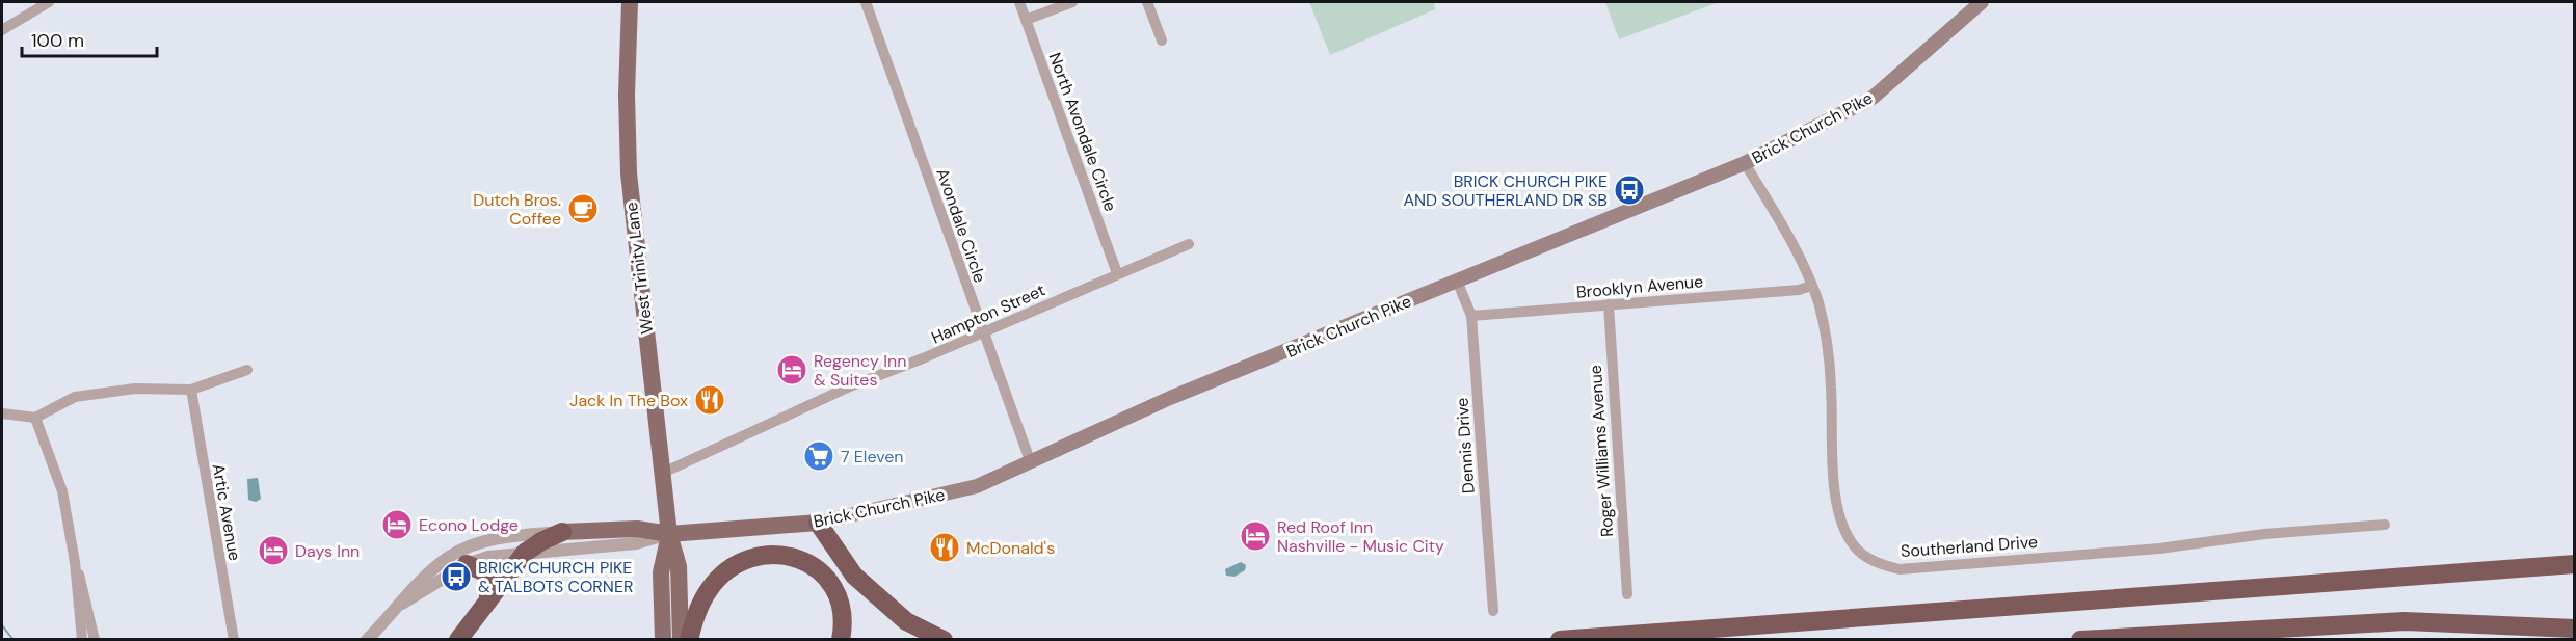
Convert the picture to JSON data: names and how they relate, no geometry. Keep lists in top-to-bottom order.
{
  "streets": {
    "main road": ["Brick Church Pike", "West Trinity Lane"],
    "street": [
      "North Avondale Circle",
      "Avondale Circle",
      "Brooklyn Avenue",
      "Hampton Street",
      "Dennis Drive",
      "Roger Williams Avenue",
      "Artic Avenue",
      "Southerland Drive"
    ]
  },
  "crossings": [
    ["Brick Church Pike", "Avondale Circle"],
    ["Brick Church Pike", "West Trinity Lane"],
    ["Brick Church Pike", "Dennis Drive"],
    ["Brick Church Pike", "Southerland Drive"],
    ["North Avondale Circle", "Hampton Street"],
    ["Avondale Circle", "Hampton Street"],
    ["West Trinity Lane", "Hampton Street"],
    ["Brooklyn Avenue", "Dennis Drive"],
    ["Brooklyn Avenue", "Roger Williams Avenue"],
    ["Brooklyn Avenue", "Southerland Drive"]
  ],
  "places": {
    "bus stop": ["BRICK CHURCH PIKE AND SOUTHERLAND DR SB", "BRICK CHURCH PIKE & TALBOTS CORNER"],
    "cafe": ["Dutch Bros. Coffee"],
    "hotel": [
      "Regency Inn & Suites",
      "Econo Lodge",
      "Red Roof Inn Nashville - Music City",
      "Days Inn"
    ],
    "restaurant": ["Jack In The Box", "McDonald's"],
    "supermarket": ["7 Eleven"]
  },
  "scale_bar": "100 m"
}
